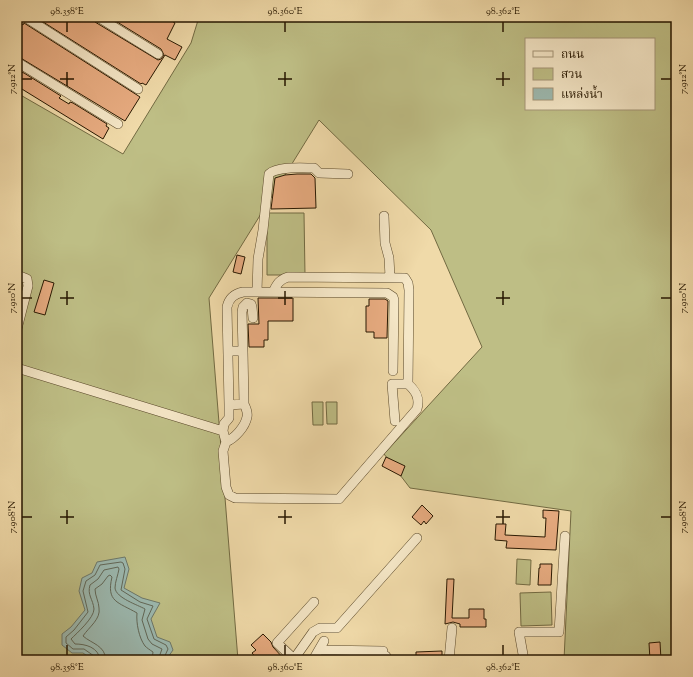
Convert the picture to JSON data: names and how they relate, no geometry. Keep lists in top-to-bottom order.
{
  "legend": ["ถนน", "สวน", "แหล่งน้ำ"],
  "coordinates": [
    "98.358°E",
    "98.360°E",
    "98.362°E",
    "7.912°N",
    "7.910°N",
    "7.908°N"
  ]
}
